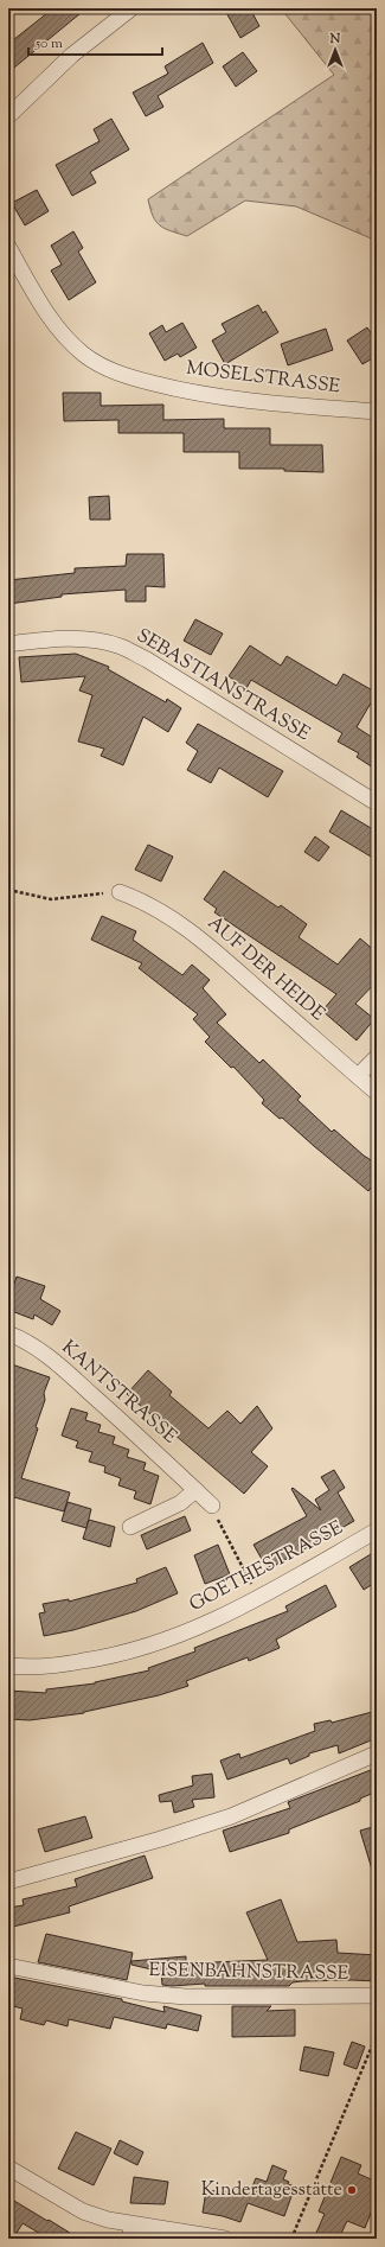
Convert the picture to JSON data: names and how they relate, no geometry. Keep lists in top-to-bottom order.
{
  "streets": {
    "street": [
      "MOSELSTRASSE",
      "SEBASTIANSTRASSE",
      "AUF DER HEIDE",
      "KANTSTRASSE",
      "GOETHESTRASSE",
      "EISENBAHNSTRASSE"
    ]
  },
  "places": ["Kindertagesstätte"],
  "scale_bar": "50 m",
  "north": "top"
}
